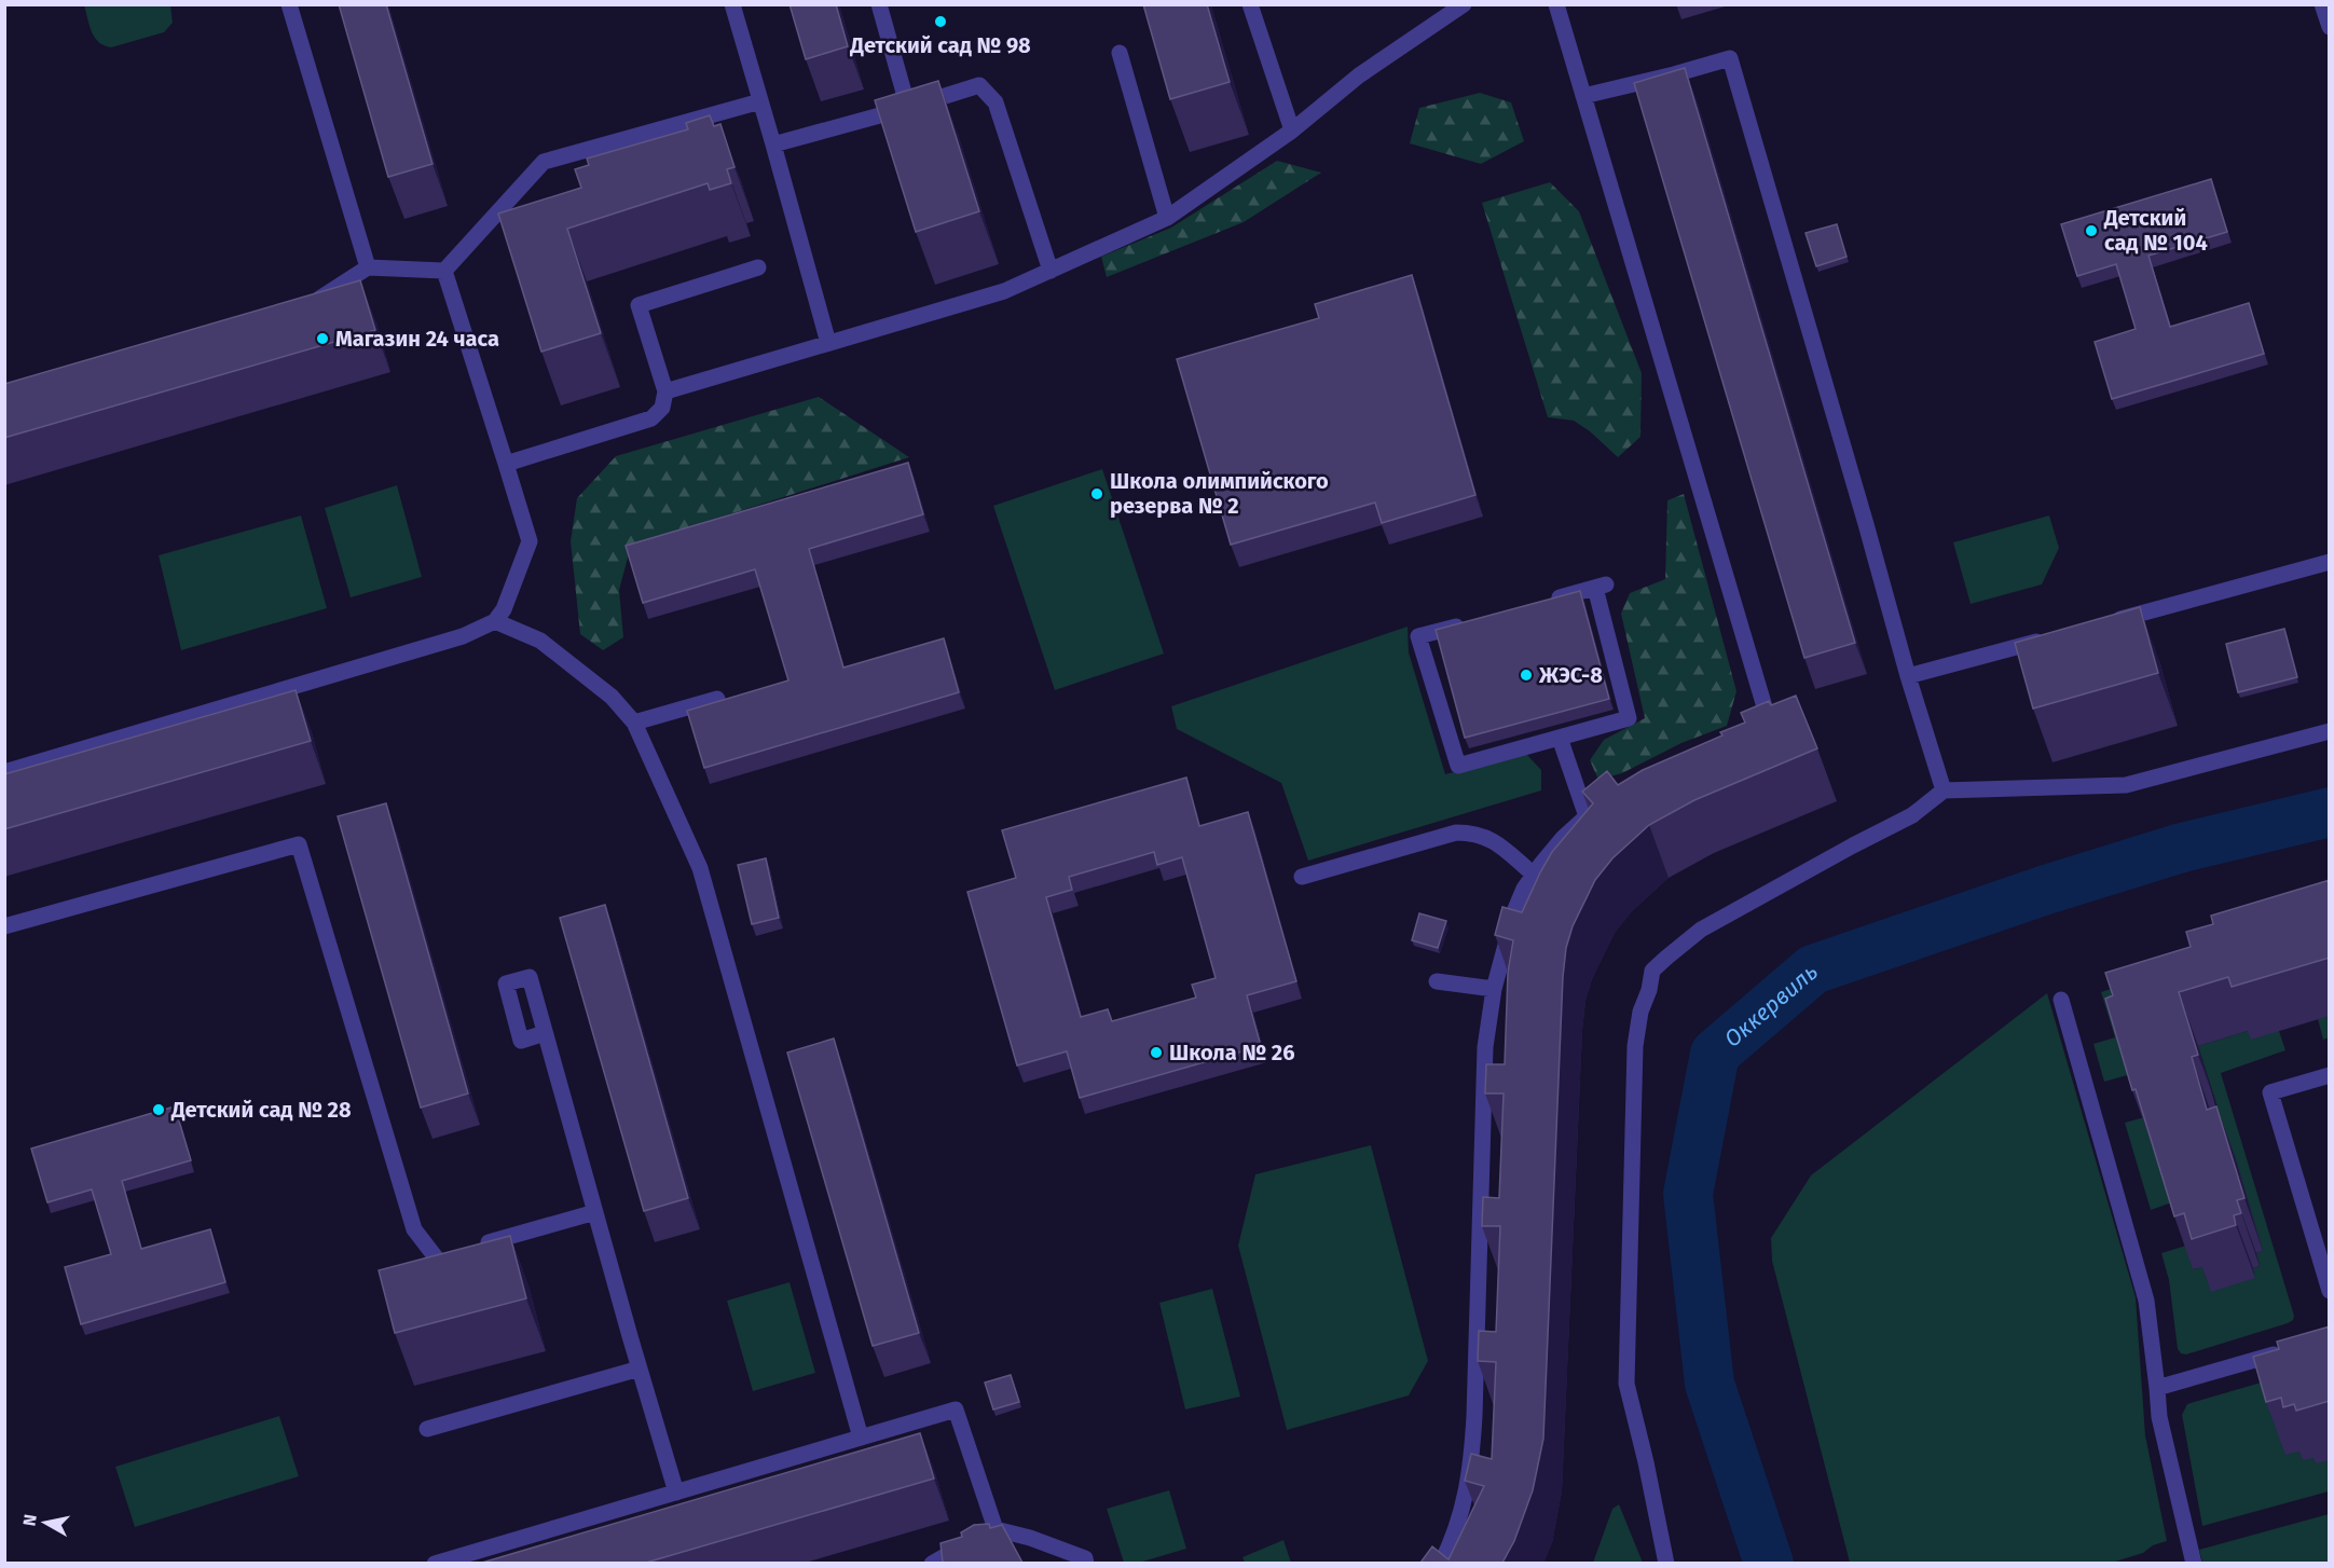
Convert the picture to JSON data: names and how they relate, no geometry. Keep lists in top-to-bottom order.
{
  "water": ["Оккервиль"],
  "places": [
    "Детский сад № 98",
    "Детский сад № 104",
    "Магазин 24 часа",
    "Школа олимпийского резерва № 2",
    "ЖЭС-8",
    "Школа № 26",
    "Детский сад № 28"
  ],
  "north": "left"
}
